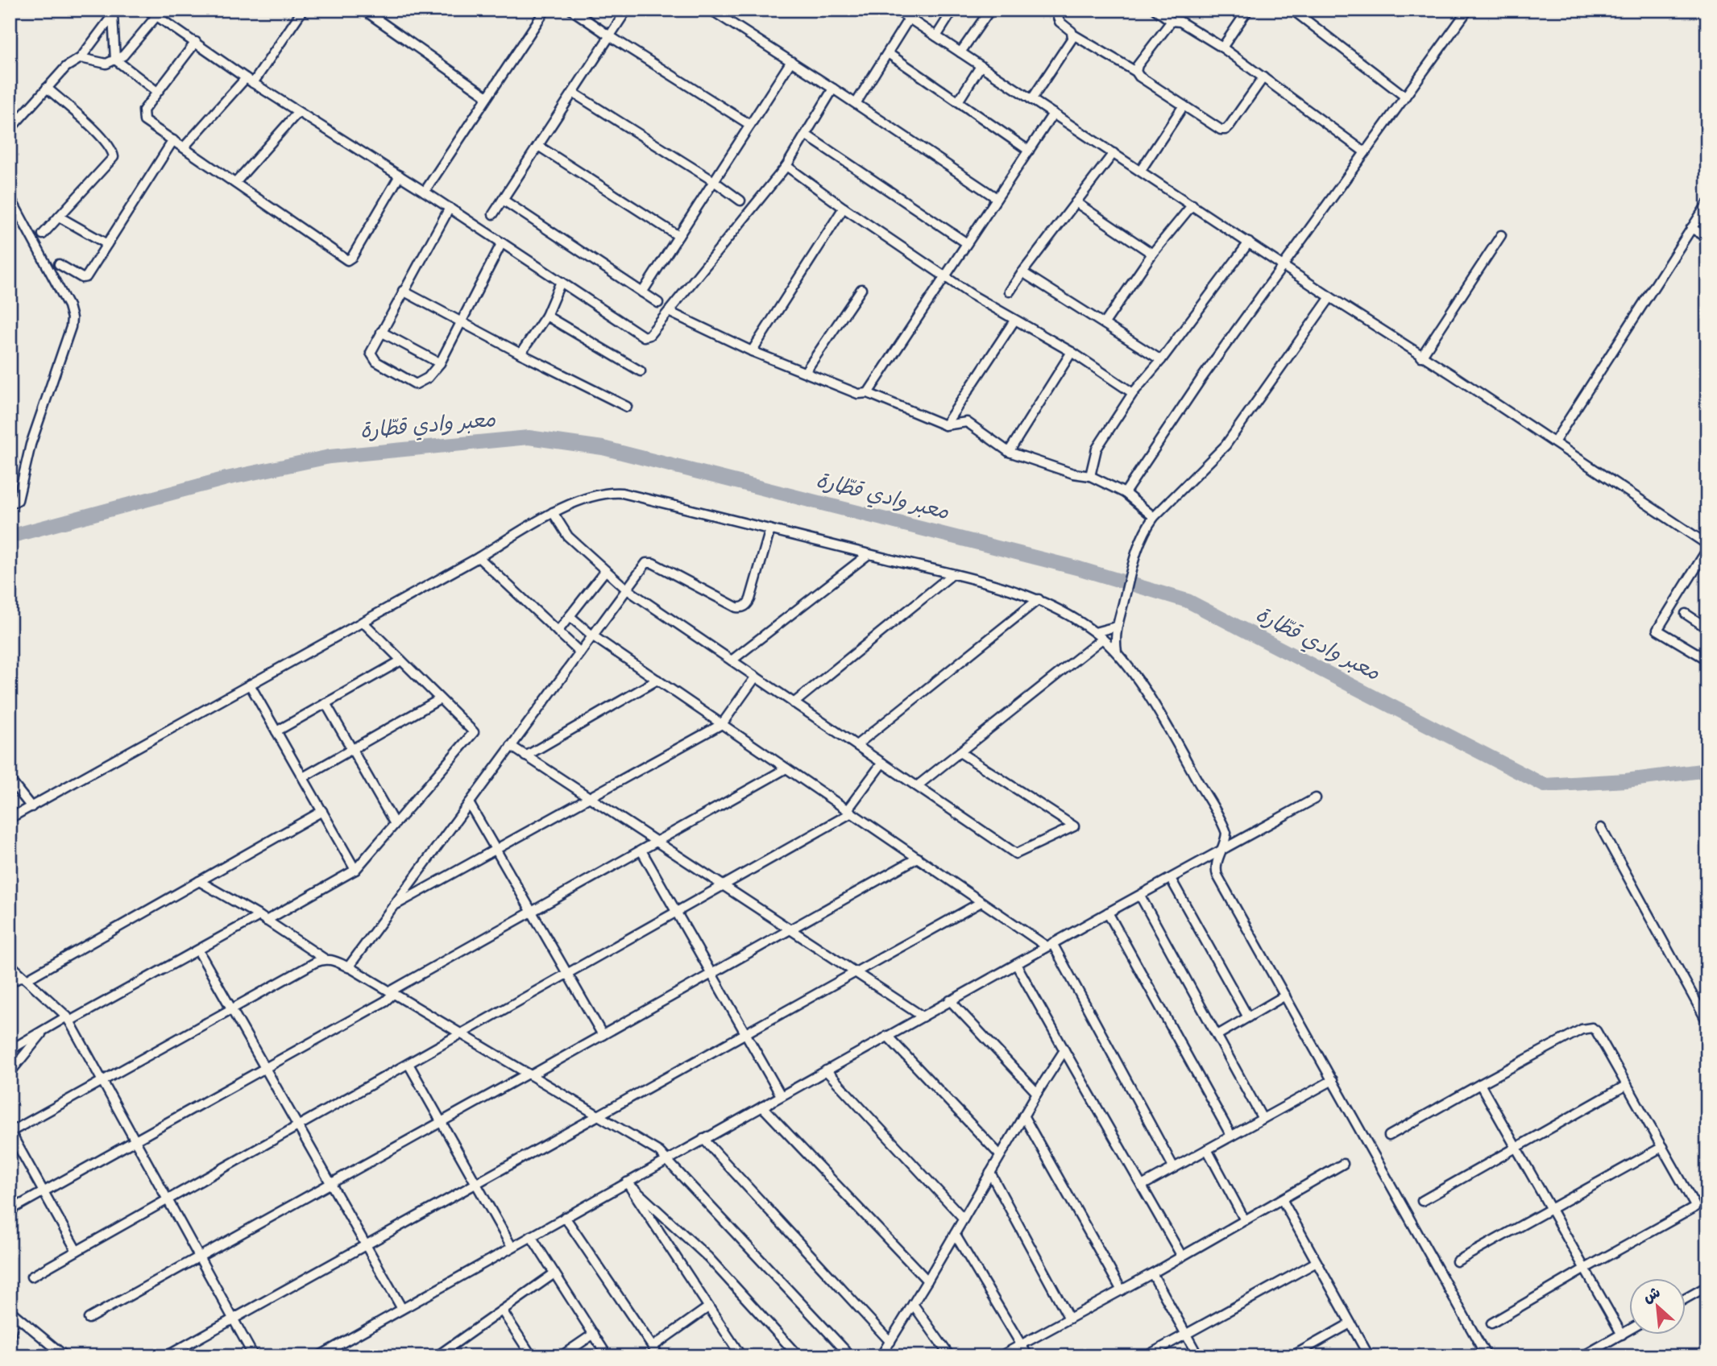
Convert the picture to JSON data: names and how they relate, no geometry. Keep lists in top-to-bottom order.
{
  "water": ["معبر وادي قطّارة"],
  "north": "top left"
}
